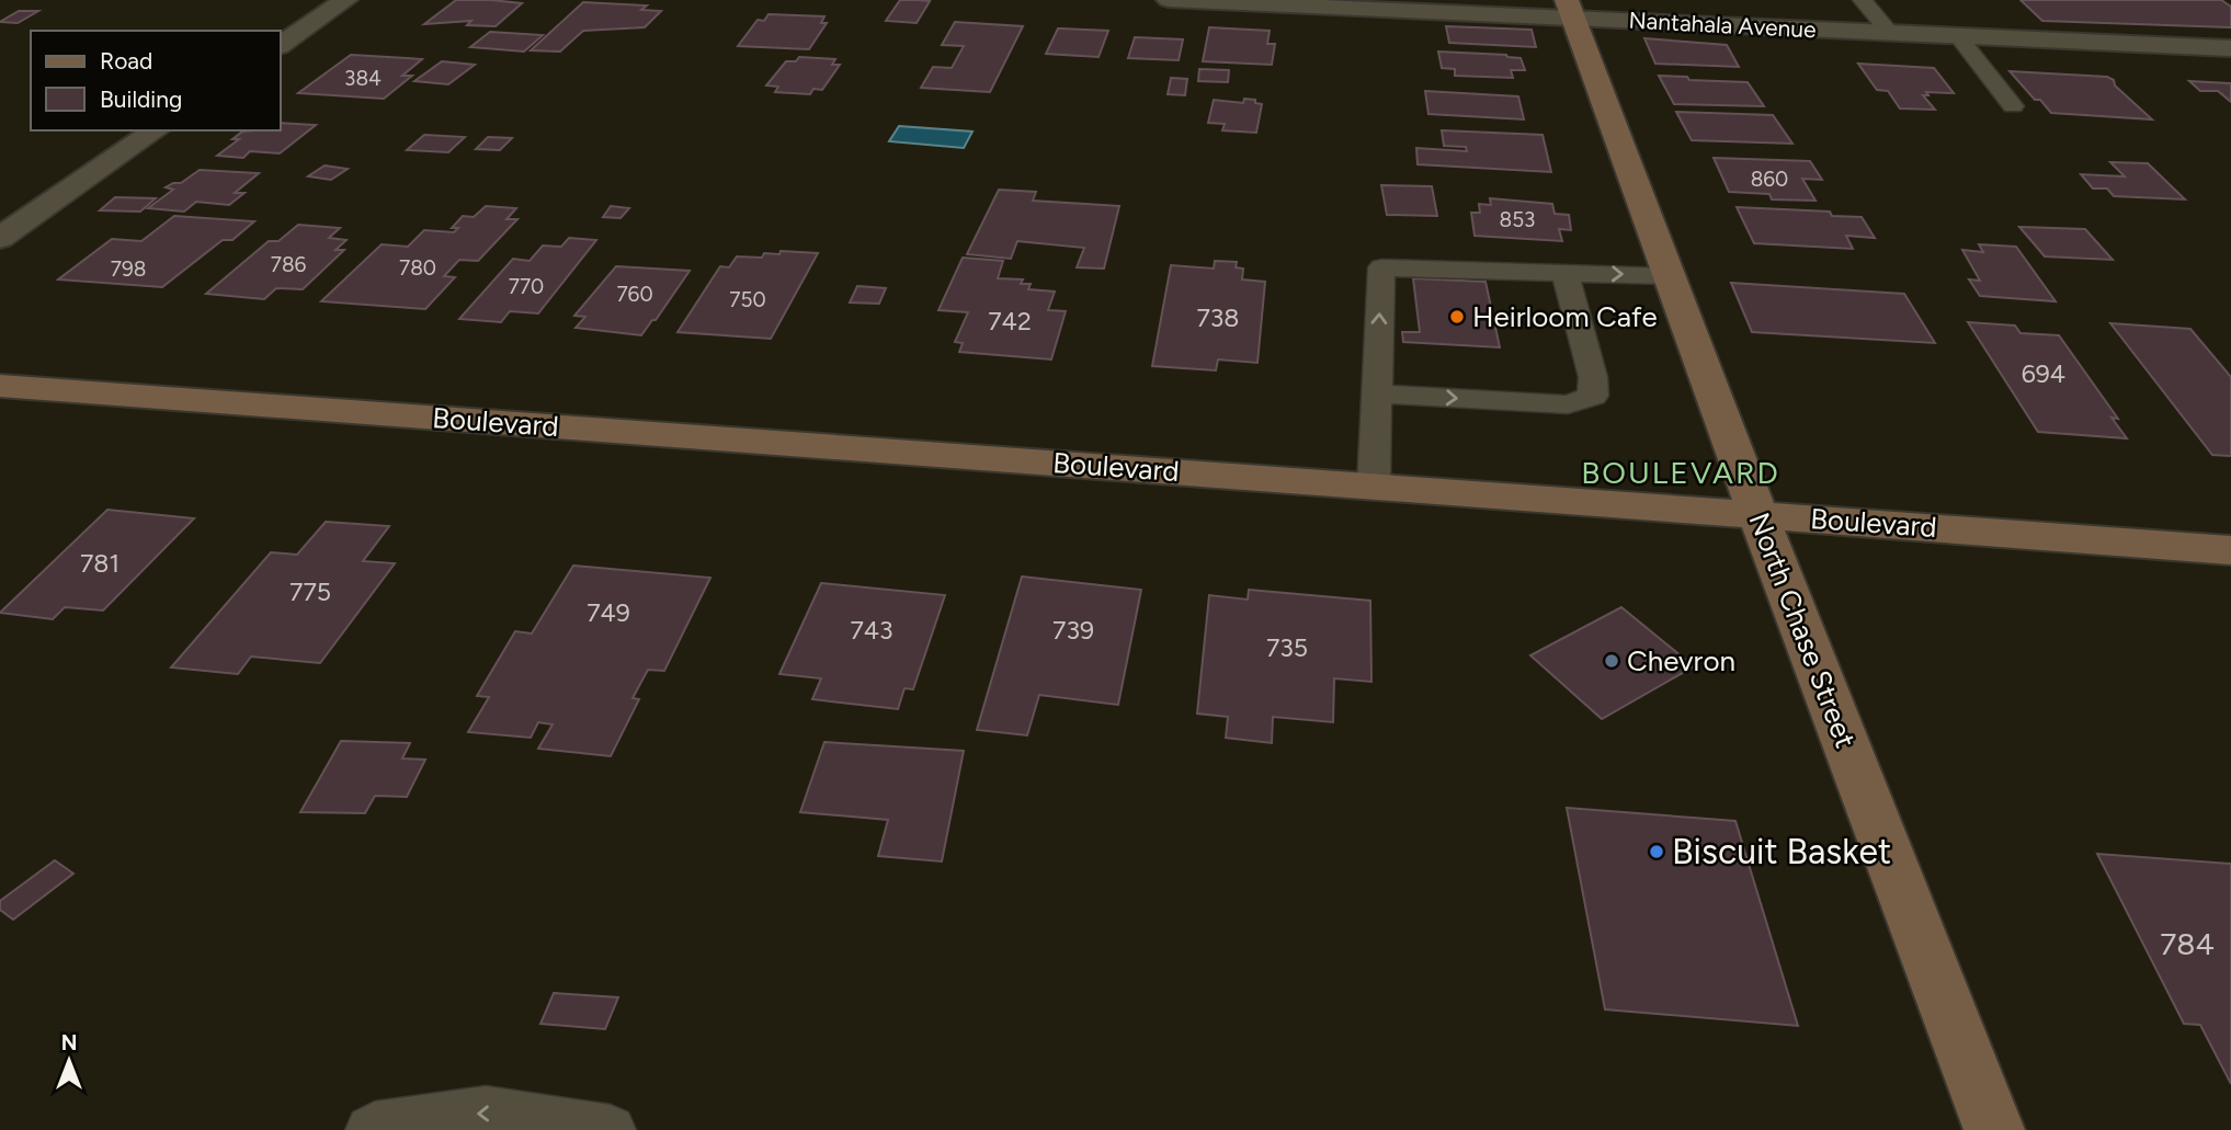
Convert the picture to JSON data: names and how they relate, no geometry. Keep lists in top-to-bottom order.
{
  "streets": {
    "street": ["Nantahala Avenue", "Boulevard", "North Chase Street"]
  },
  "crossings": [
    ["Nantahala Avenue", "North Chase Street"],
    ["Boulevard", "North Chase Street"]
  ],
  "districts": ["BOULEVARD"],
  "places": ["Heirloom Cafe", "Chevron", "Biscuit Basket"],
  "house_numbers": [
    "384",
    "860",
    "853",
    "786",
    "780",
    "798",
    "770",
    "760",
    "750",
    "738",
    "742",
    "694",
    "781",
    "775",
    "749",
    "743",
    "739",
    "735",
    "784"
  ],
  "legend": ["Road", "Building"],
  "north": "top"
}
